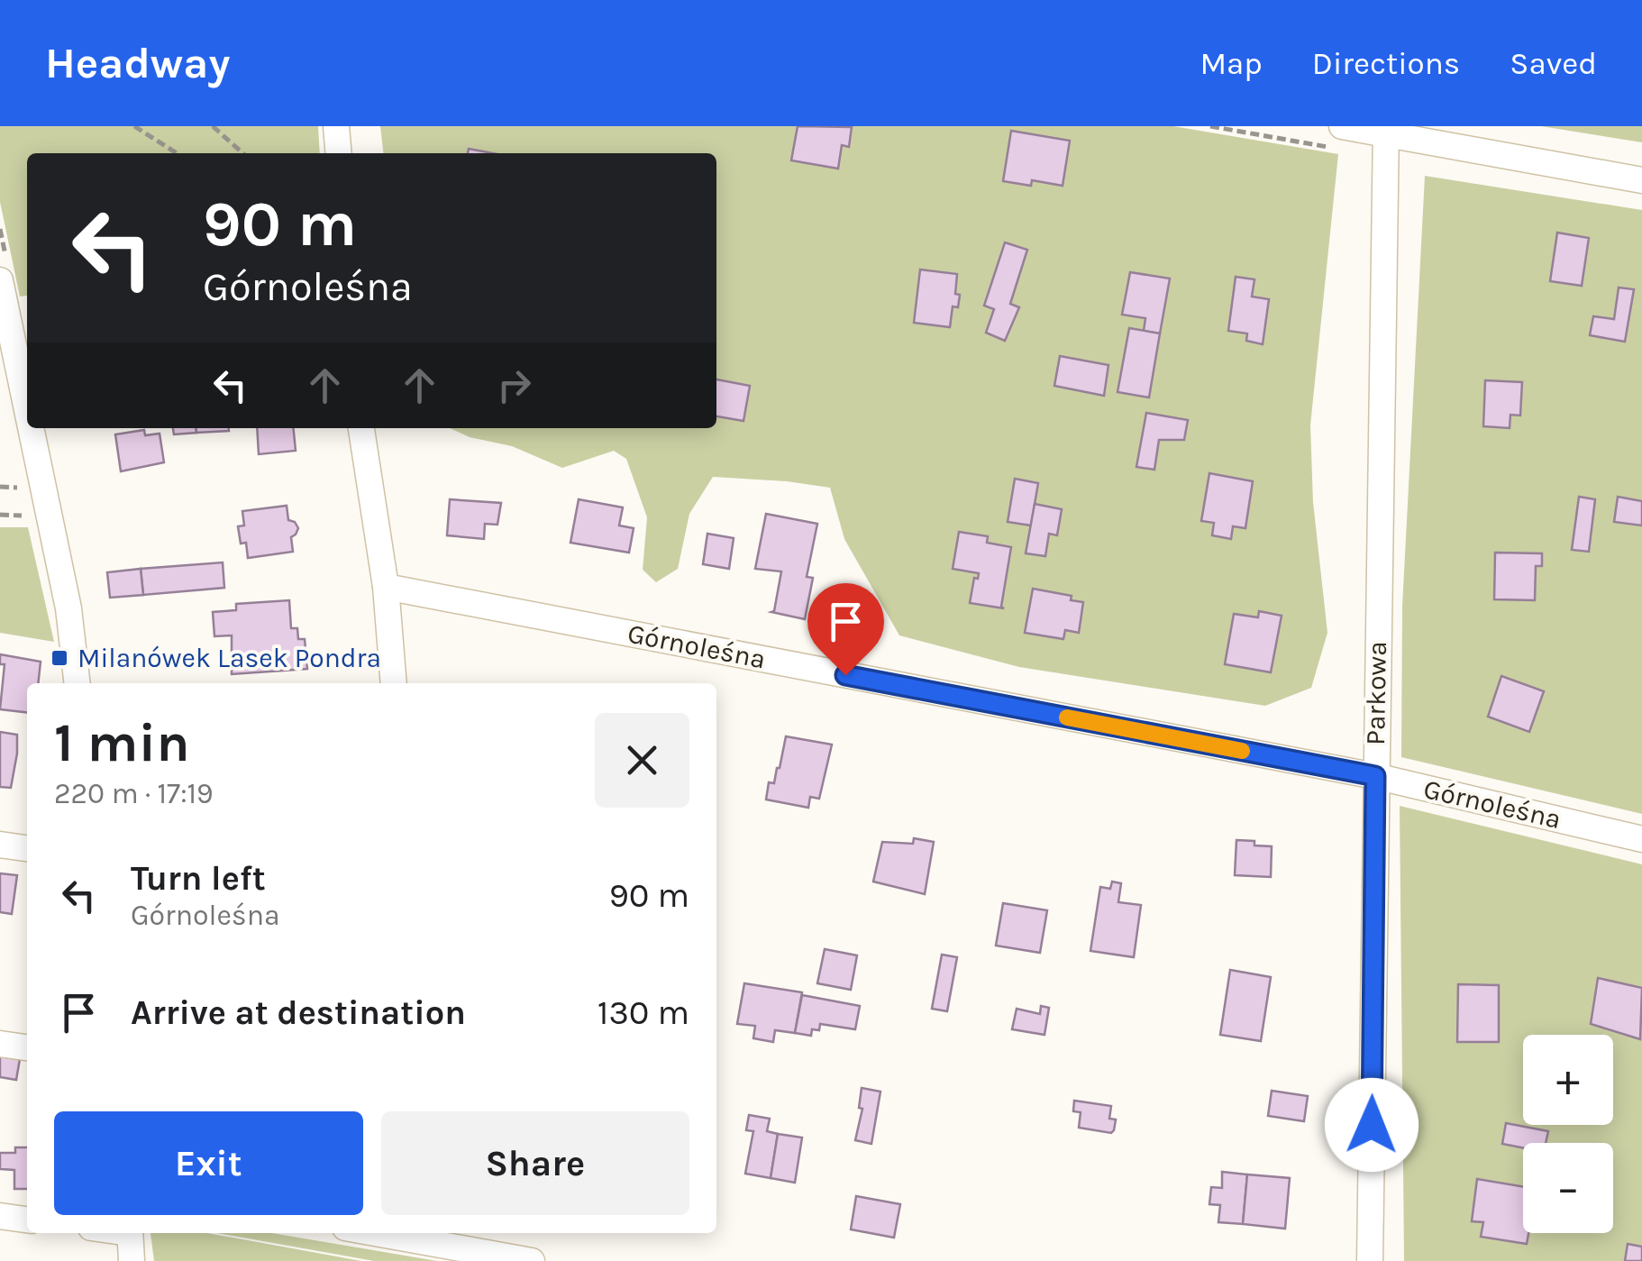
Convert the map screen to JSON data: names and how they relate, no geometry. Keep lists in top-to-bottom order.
{
  "streets": {
    "street": ["Górnoleśna", "Parkowa"]
  },
  "crossings": [
    ["Górnoleśna", "Parkowa"]
  ],
  "places": {
    "transit": ["Milanówek Lasek Pondra"]
  },
  "page": {
    "header": "Headway",
    "nav": ["Map", "Directions", "Saved"],
    "turn": ["90 m", "Górnoleśna"],
    "heading": ["1 min", "220 m · 17:19"],
    "list": [
      {
        "name": "Turn left",
        "note": "Górnoleśna",
        "value": "90 m"
      },
      {
        "name": "Arrive at destination",
        "value": "130 m"
      }
    ],
    "map_buttons": ["+", "−"],
    "buttons": ["Exit", "Share"]
  }
}
